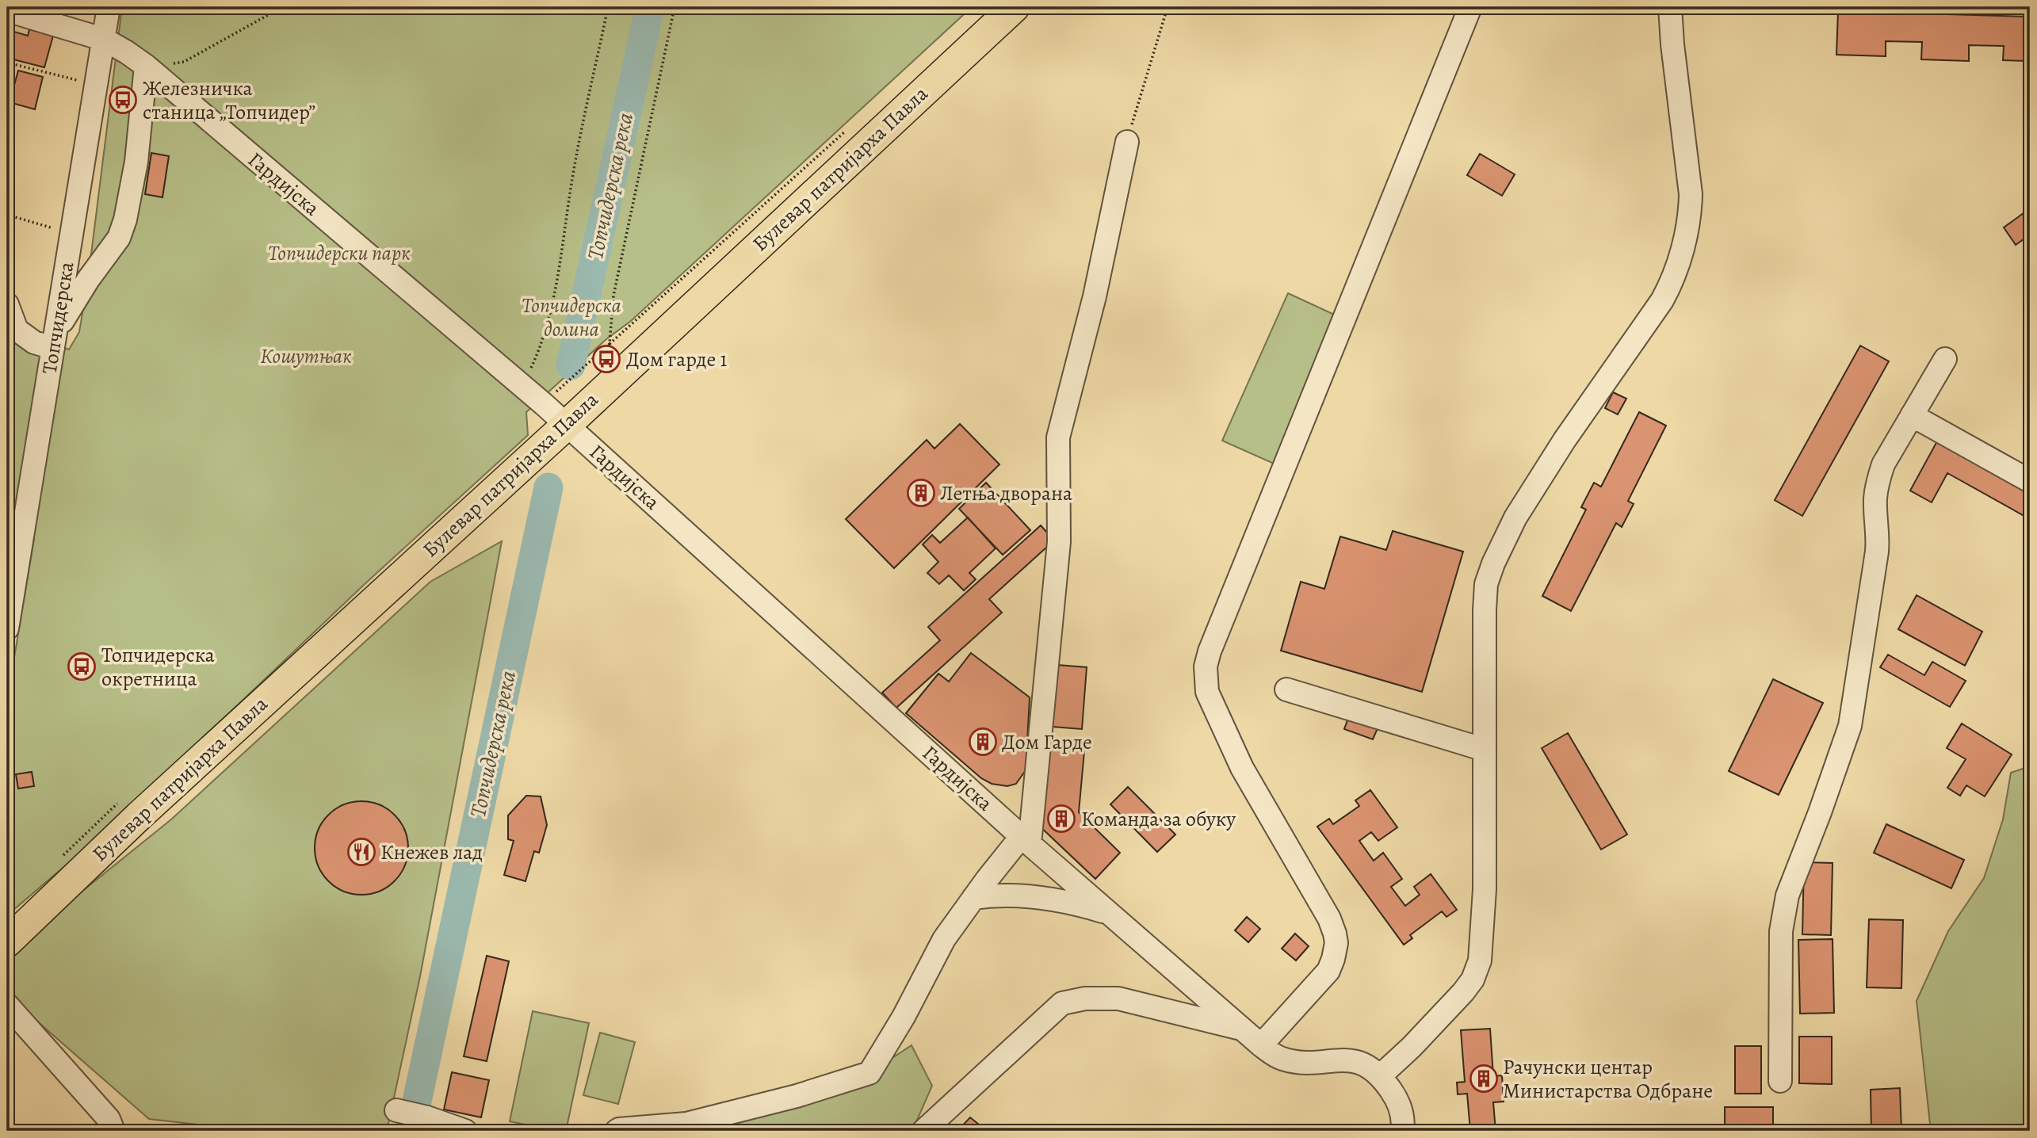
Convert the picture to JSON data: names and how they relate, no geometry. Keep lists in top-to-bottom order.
{
  "streets": {
    "main road": ["Булевар патријарха Павла"],
    "street": ["Гардијска", "Топчидерска"]
  },
  "crossings": [
    ["Булевар патријарха Павла", "Гардијска"],
    ["Гардијска", "Топчидерска"]
  ],
  "water": ["Топчидерска река"],
  "parks": ["Топчидерски парк", "Топчидерска долина", "Кошутњак"],
  "places": {
    "bus stop": ["Железничка станица „Топчидер”", "Дом гарде 1", "Топчидерска окретница"],
    "building": [
      "Летња дворана",
      "Дом Гарде",
      "Команда за обуку",
      "Рачунски центар Министарства Одбране"
    ],
    "restaurant": ["Кнежев лад"]
  }
}
